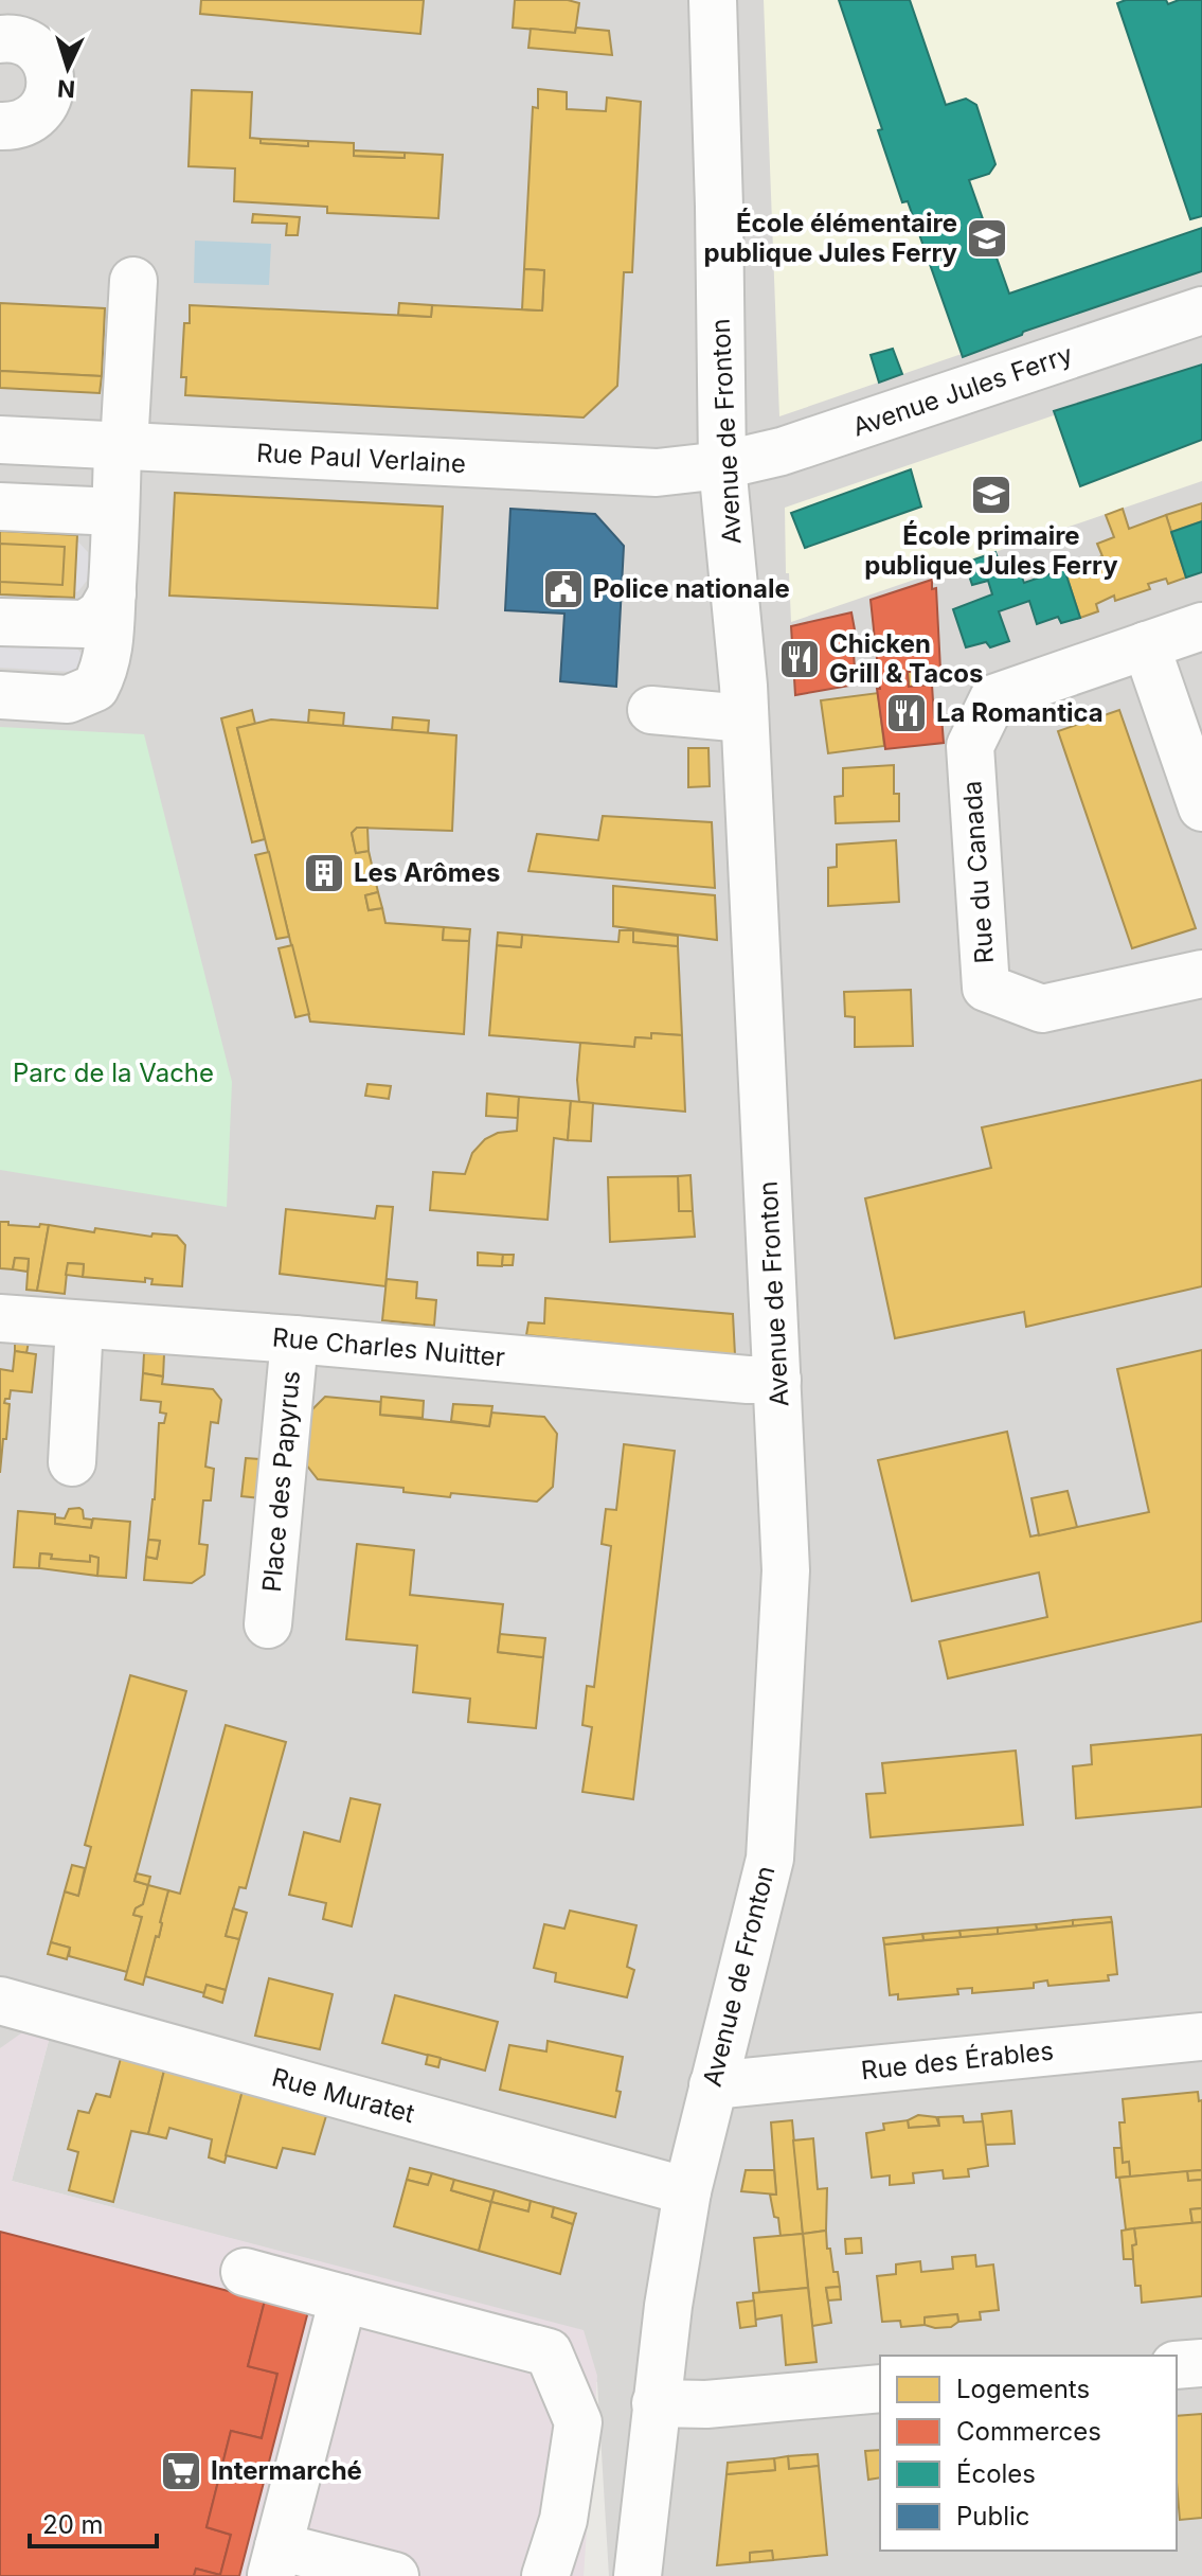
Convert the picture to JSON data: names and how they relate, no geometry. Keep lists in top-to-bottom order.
{
  "streets": {
    "street": [
      "Avenue Jules Ferry",
      "Avenue de Fronton",
      "Rue Paul Verlaine",
      "Rue du Canada",
      "Rue Charles Nuitter",
      "Place des Papyrus",
      "Rue des Érables",
      "Rue Muratet"
    ]
  },
  "crossings": [
    ["Avenue Jules Ferry", "Avenue de Fronton"],
    ["Avenue Jules Ferry", "Rue Paul Verlaine"],
    ["Avenue de Fronton", "Rue Paul Verlaine"],
    ["Avenue de Fronton", "Rue Charles Nuitter"],
    ["Avenue de Fronton", "Rue des Érables"],
    ["Avenue de Fronton", "Rue Muratet"],
    ["Rue Charles Nuitter", "Place des Papyrus"]
  ],
  "parks": ["Parc de la Vache"],
  "places": {
    "school or university": ["École élémentaire publique Jules Ferry", "École primaire publique Jules Ferry"],
    "public building": ["Police nationale"],
    "restaurant": ["Chicken Grill & Tacos", "La Romantica"],
    "building": ["Les Arômes"],
    "supermarket": ["Intermarché"]
  },
  "legend": [
    "Logements",
    "Commerces",
    "Écoles",
    "Public"
  ],
  "scale_bar": "20 m",
  "north": "bottom"
}
